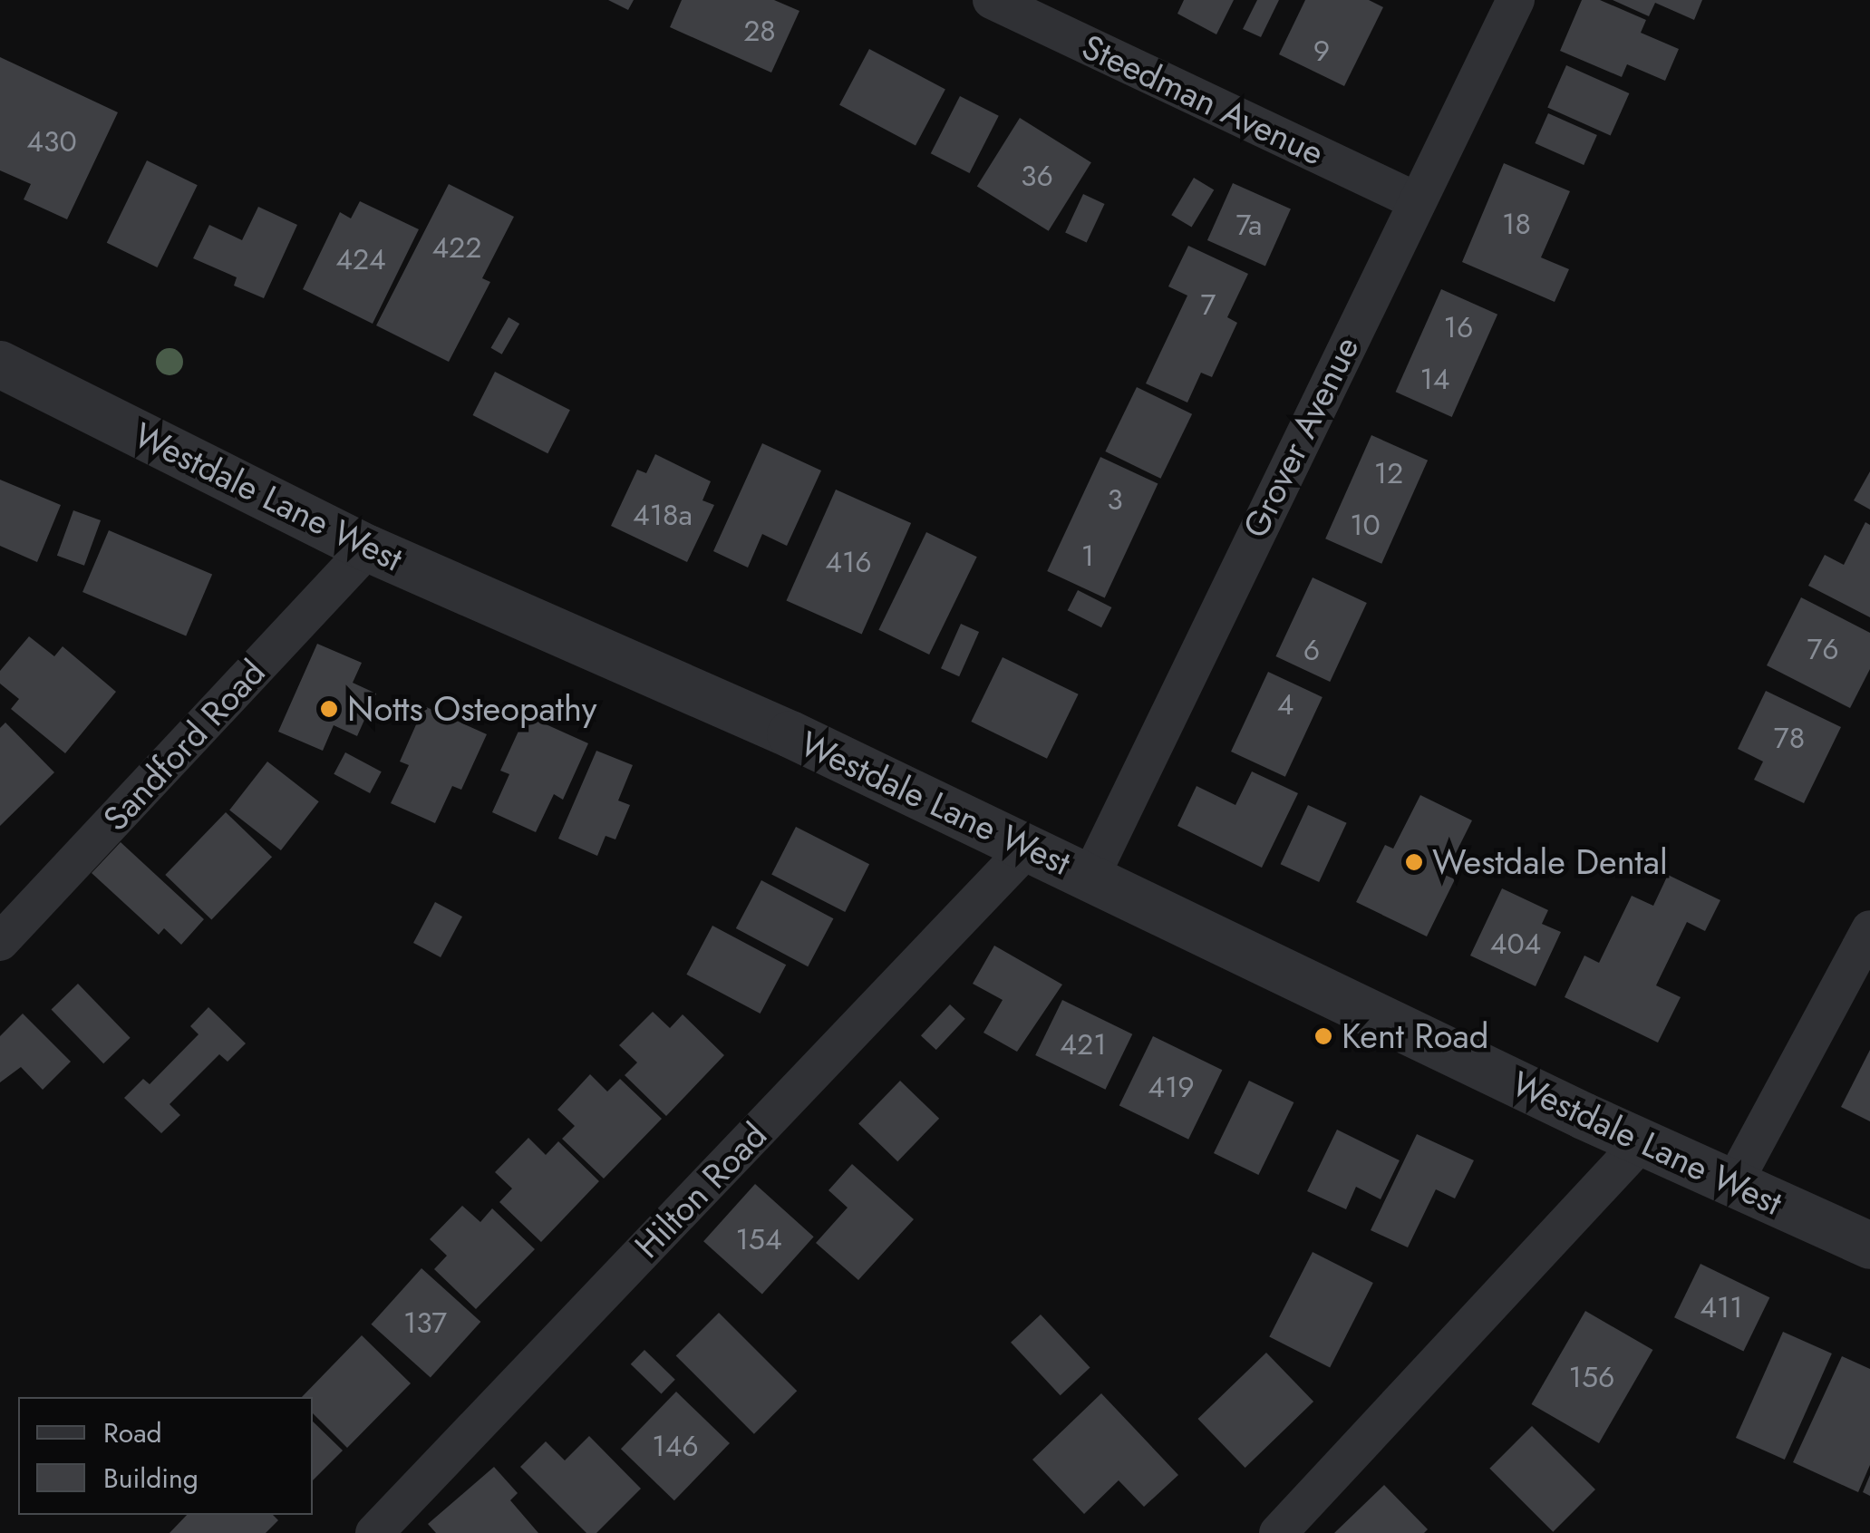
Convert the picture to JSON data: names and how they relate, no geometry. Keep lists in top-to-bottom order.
{
  "streets": {
    "street": [
      "Steedman Avenue",
      "Grover Avenue",
      "Westdale Lane West",
      "Sandford Road",
      "Hilton Road"
    ]
  },
  "crossings": [
    ["Steedman Avenue", "Grover Avenue"],
    ["Grover Avenue", "Westdale Lane West"],
    ["Westdale Lane West", "Sandford Road"],
    ["Westdale Lane West", "Hilton Road"]
  ],
  "places": ["Notts Osteopathy", "Westdale Dental", "Kent Road"],
  "house_numbers": [
    "28",
    "9",
    "430",
    "36",
    "18",
    "7a",
    "422",
    "424",
    "7",
    "16",
    "14",
    "12",
    "3",
    "418a",
    "10",
    "1",
    "416",
    "76",
    "6",
    "4",
    "78",
    "404",
    "421",
    "419",
    "154",
    "411",
    "137",
    "156",
    "146"
  ],
  "legend": ["Road", "Building"]
}
